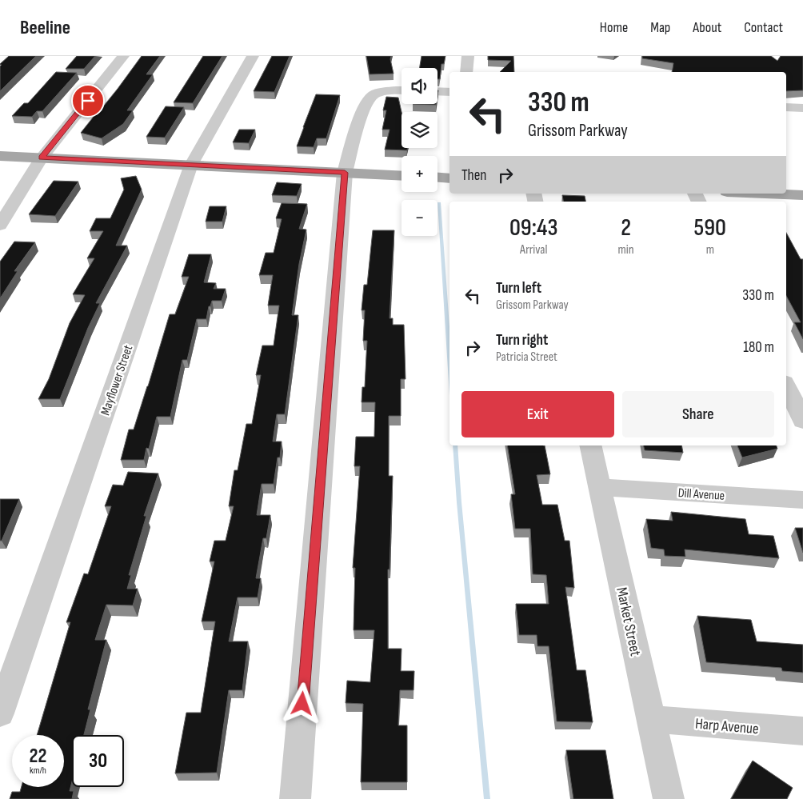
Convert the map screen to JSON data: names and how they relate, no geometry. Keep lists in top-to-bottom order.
{
  "streets": {
    "street": [
      "Mayflower Street",
      "Dill Avenue",
      "Market Street",
      "Harp Avenue"
    ]
  },
  "crossings": [
    ["Dill Avenue", "Market Street"],
    ["Market Street", "Harp Avenue"]
  ],
  "page": {
    "header": "Beeline",
    "nav": [
      "Home",
      "Map",
      "About",
      "Contact"
    ],
    "map_buttons": ["+", "−"],
    "turn": ["330 m", "Grissom Parkway"],
    "then": "Then",
    "eta": [
      "09:43",
      "Arrival",
      "2",
      "min",
      "590",
      "m"
    ],
    "list": [
      {
        "name": "Turn left",
        "note": "Grissom Parkway",
        "value": "330 m"
      },
      {
        "name": "Turn right",
        "note": "Patricia Street",
        "value": "180 m"
      }
    ],
    "buttons": ["Exit", "Share"],
    "speed": "22 km/h",
    "limit": "30"
  }
}
